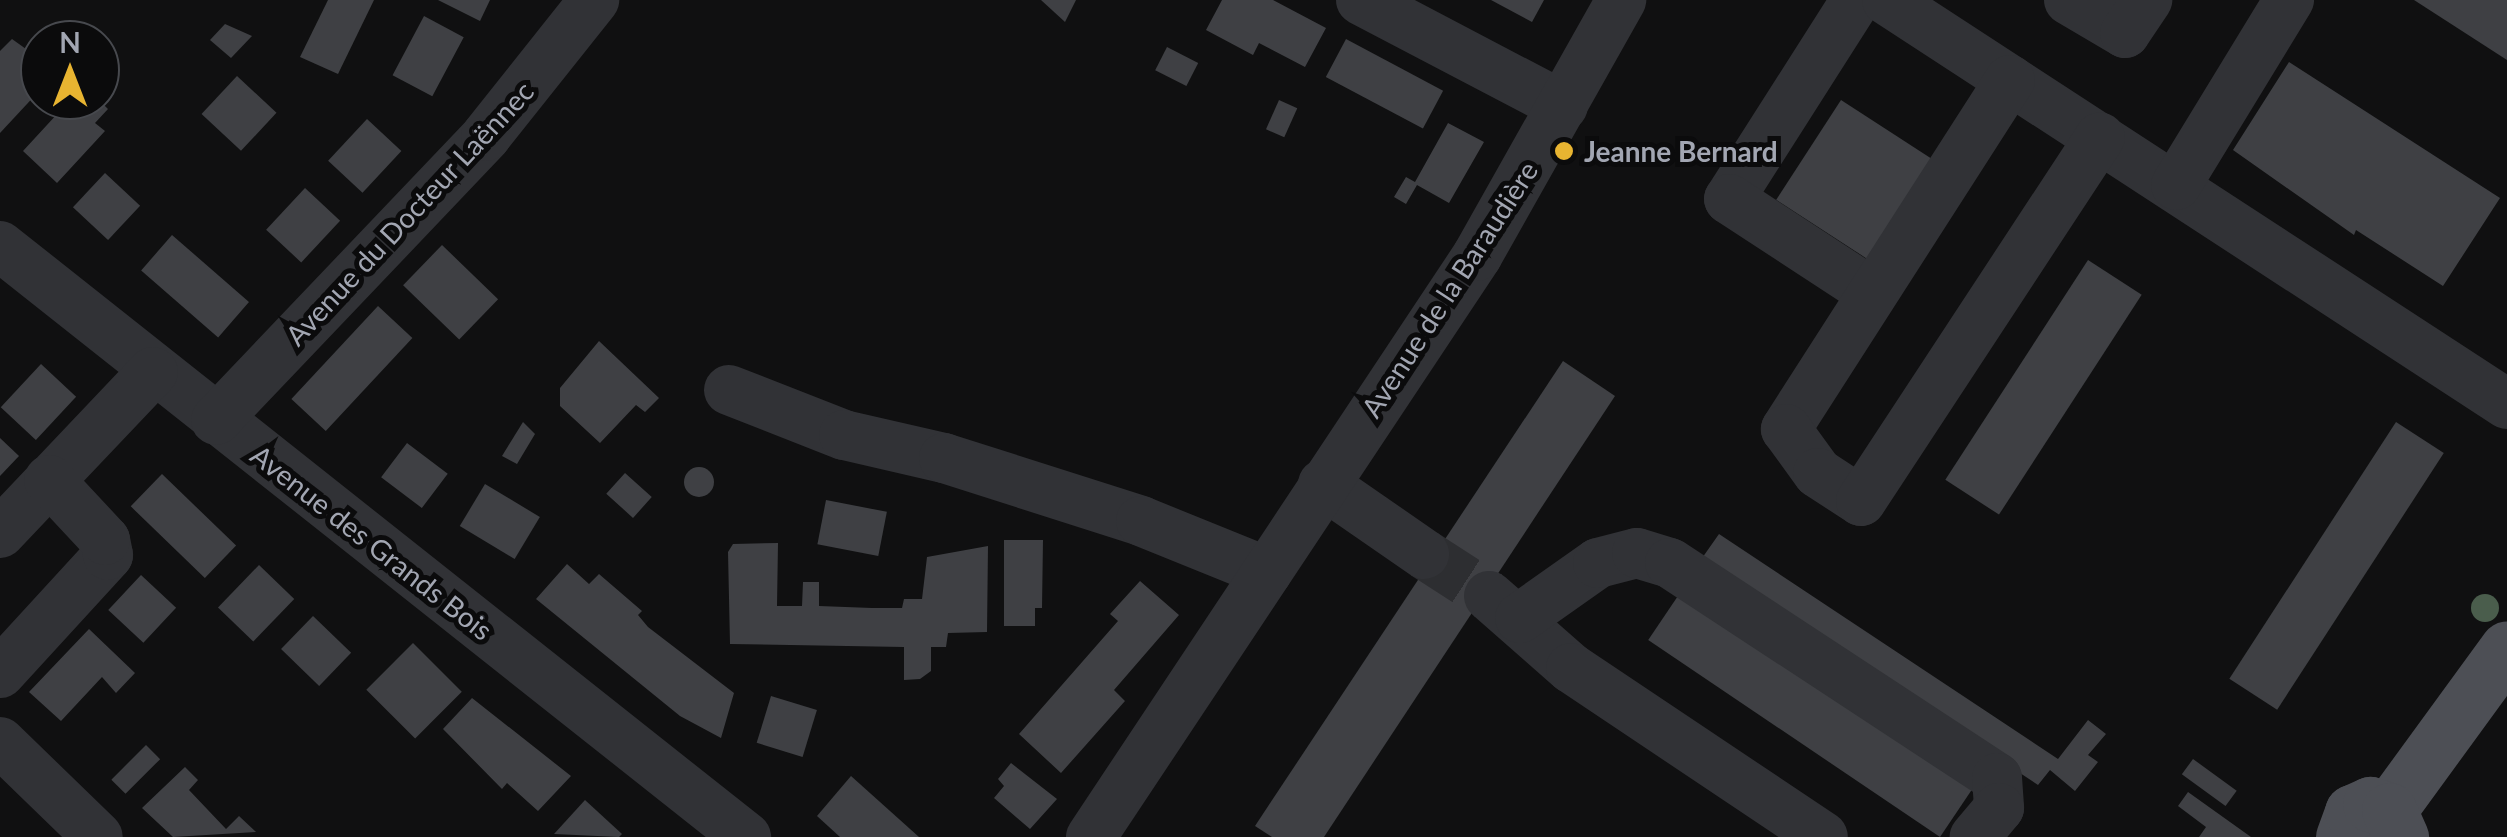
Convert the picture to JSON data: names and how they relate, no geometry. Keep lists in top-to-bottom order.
{
  "streets": {
    "street": ["Avenue du Docteur Laënnec", "Avenue de la Baraudière", "Avenue des Grands Bois"]
  },
  "crossings": [
    ["Avenue du Docteur Laënnec", "Avenue des Grands Bois"]
  ],
  "places": ["Jeanne Bernard"],
  "north": "top"
}
